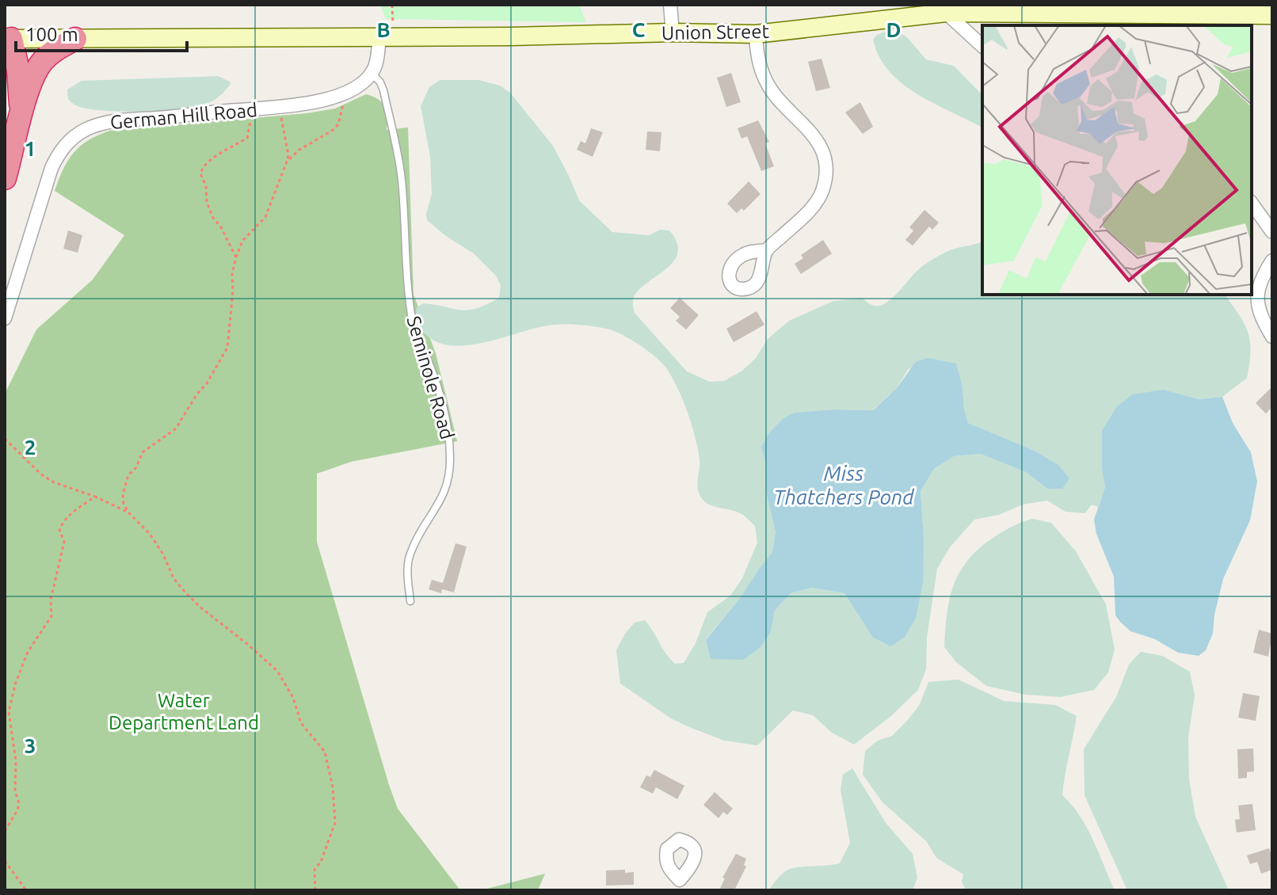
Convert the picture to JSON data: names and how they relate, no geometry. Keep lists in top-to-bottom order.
{
  "streets": {
    "main road": ["Union Street"],
    "street": ["German Hill Road"],
    "lane": ["Seminole Road"]
  },
  "crossings": [
    ["German Hill Road", "Seminole Road"]
  ],
  "water": ["Miss Thatchers Pond"],
  "parks": ["Water Department Land"],
  "scale_bar": "100 m",
  "grid": {
    "columns": ["B", "C", "D"],
    "rows": ["1", "2", "3"]
  }
}
